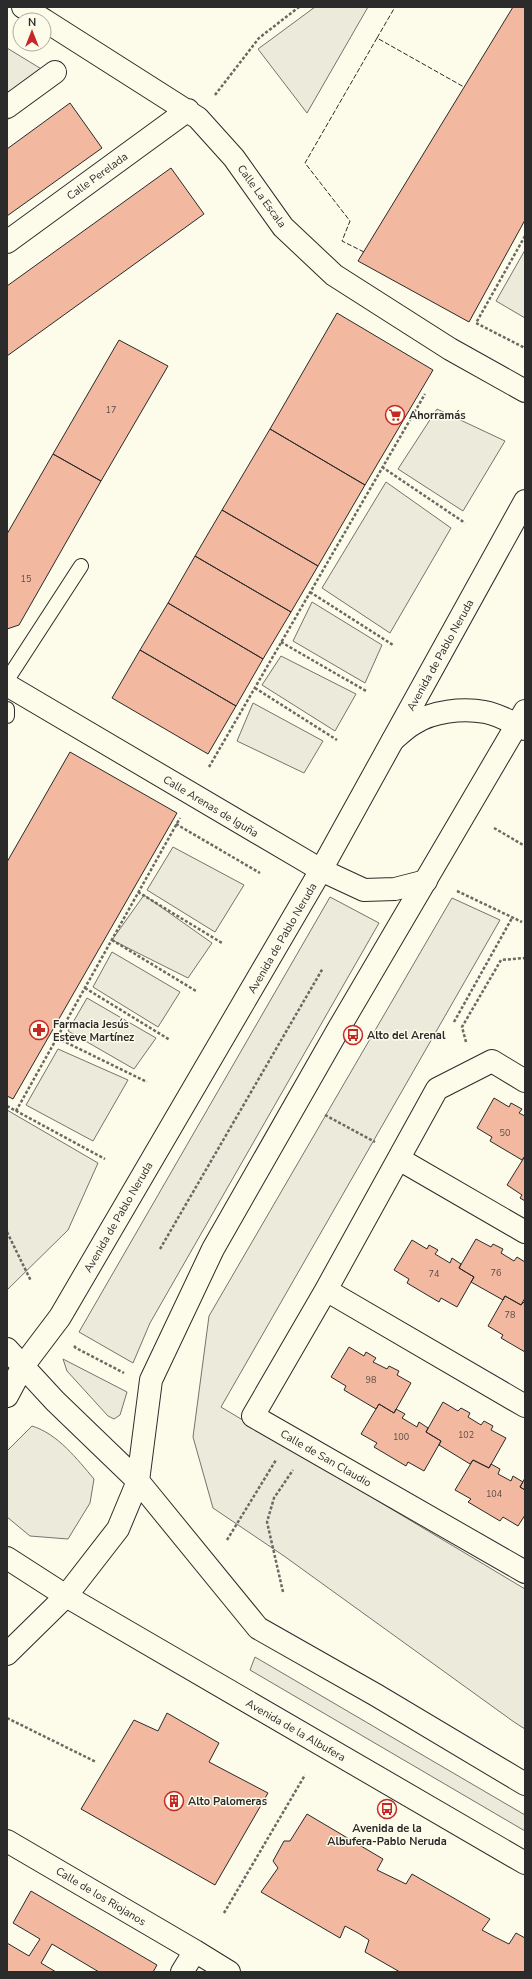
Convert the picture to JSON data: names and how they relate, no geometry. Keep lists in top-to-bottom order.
{
  "streets": {
    "main road": [
      "Calle Perelada",
      "Calle La Escala",
      "Avenida de Pablo Neruda",
      "Calle Arenas de Iguña",
      "Calle de San Claudio",
      "Avenida de la Albufera",
      "Calle de los Riojanos"
    ]
  },
  "crossings": [
    ["Calle Perelada", "Calle La Escala"],
    ["Avenida de Pablo Neruda", "Calle Arenas de Iguña"]
  ],
  "places": {
    "supermarket": ["Ahorramás"],
    "pharmacy": ["Farmacia Jesús Esteve Martínez"],
    "bus stop": ["Alto del Arenal", "Avenida de la Albufera-Pablo Neruda"],
    "building": ["Alto Palomeras"]
  },
  "house_numbers": [
    "17",
    "15",
    "50",
    "76",
    "74",
    "78",
    "98",
    "102",
    "100",
    "104"
  ],
  "north": "top"
}
